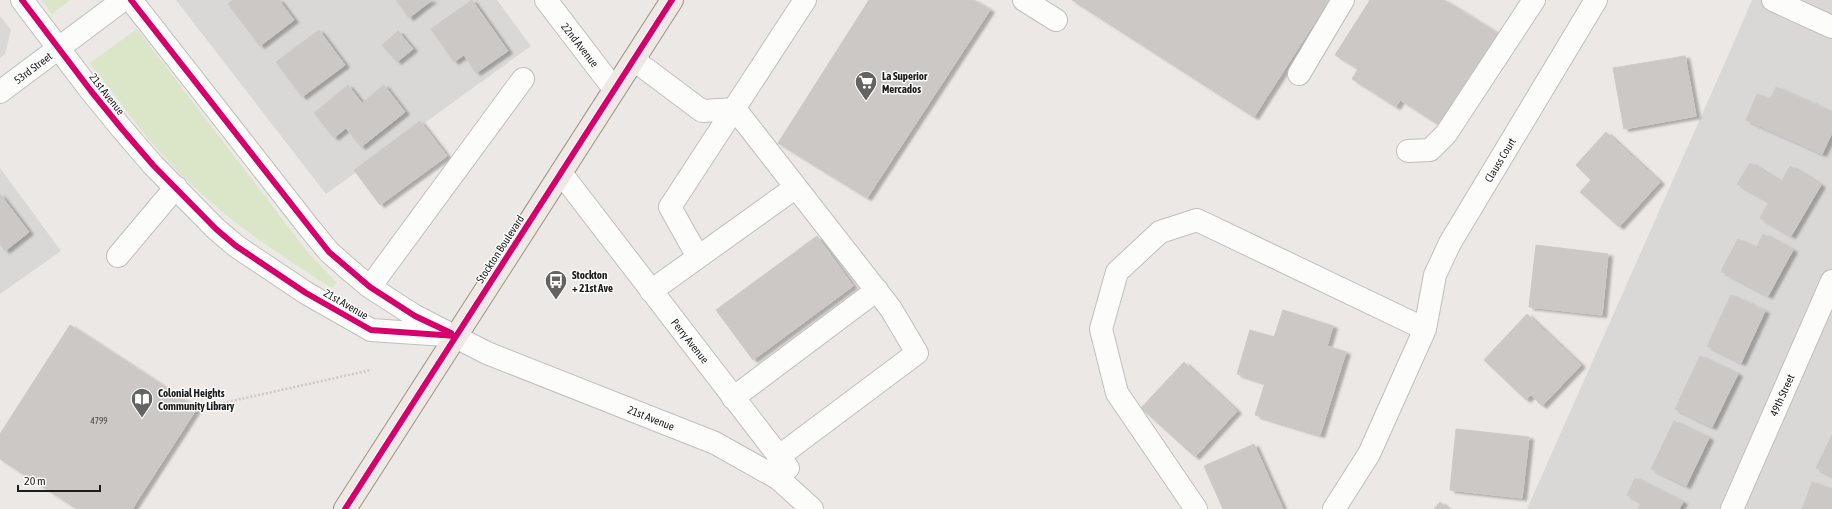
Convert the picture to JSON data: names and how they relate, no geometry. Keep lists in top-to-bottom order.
{
  "streets": {
    "main road": ["Stockton Boulevard"],
    "street": [
      "22nd Avenue",
      "53rd Street",
      "21st Avenue",
      "Clauss Court",
      "Perry Avenue",
      "49th Street"
    ]
  },
  "crossings": [
    ["22nd Avenue", "Stockton Boulevard"],
    ["53rd Street", "21st Avenue"],
    ["21st Avenue", "Stockton Boulevard"],
    ["Stockton Boulevard", "Perry Avenue"]
  ],
  "places": {
    "supermarket": ["La Superior Mercados"],
    "bus stop": ["Stockton + 21st Ave"],
    "library": ["Colonial Heights Community Library"]
  },
  "house_numbers": ["4799"],
  "scale_bar": "20 m"
}
